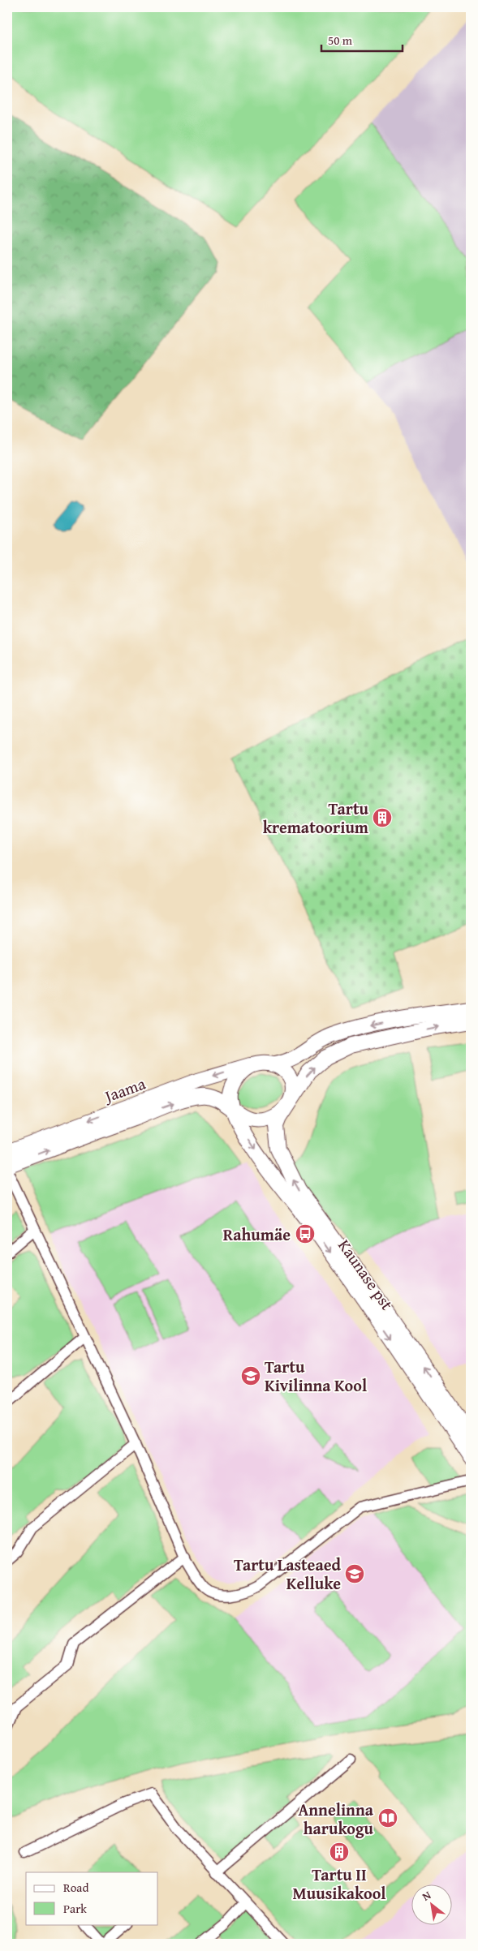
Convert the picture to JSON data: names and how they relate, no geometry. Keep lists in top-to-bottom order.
{
  "streets": {
    "main road": ["Jaama", "Kaunase pst"]
  },
  "crossings": [
    ["Jaama", "Kaunase pst"]
  ],
  "places": {
    "building": ["Tartu krematoorium", "Tartu II Muusikakool"],
    "bus stop": ["Rahumäe"],
    "school or university": ["Tartu Kivilinna Kool", "Tartu Lasteaed Kelluke"],
    "library": ["Annelinna harukogu"]
  },
  "legend": ["Road", "Park"],
  "scale_bar": "50 m",
  "north": "top left"
}
